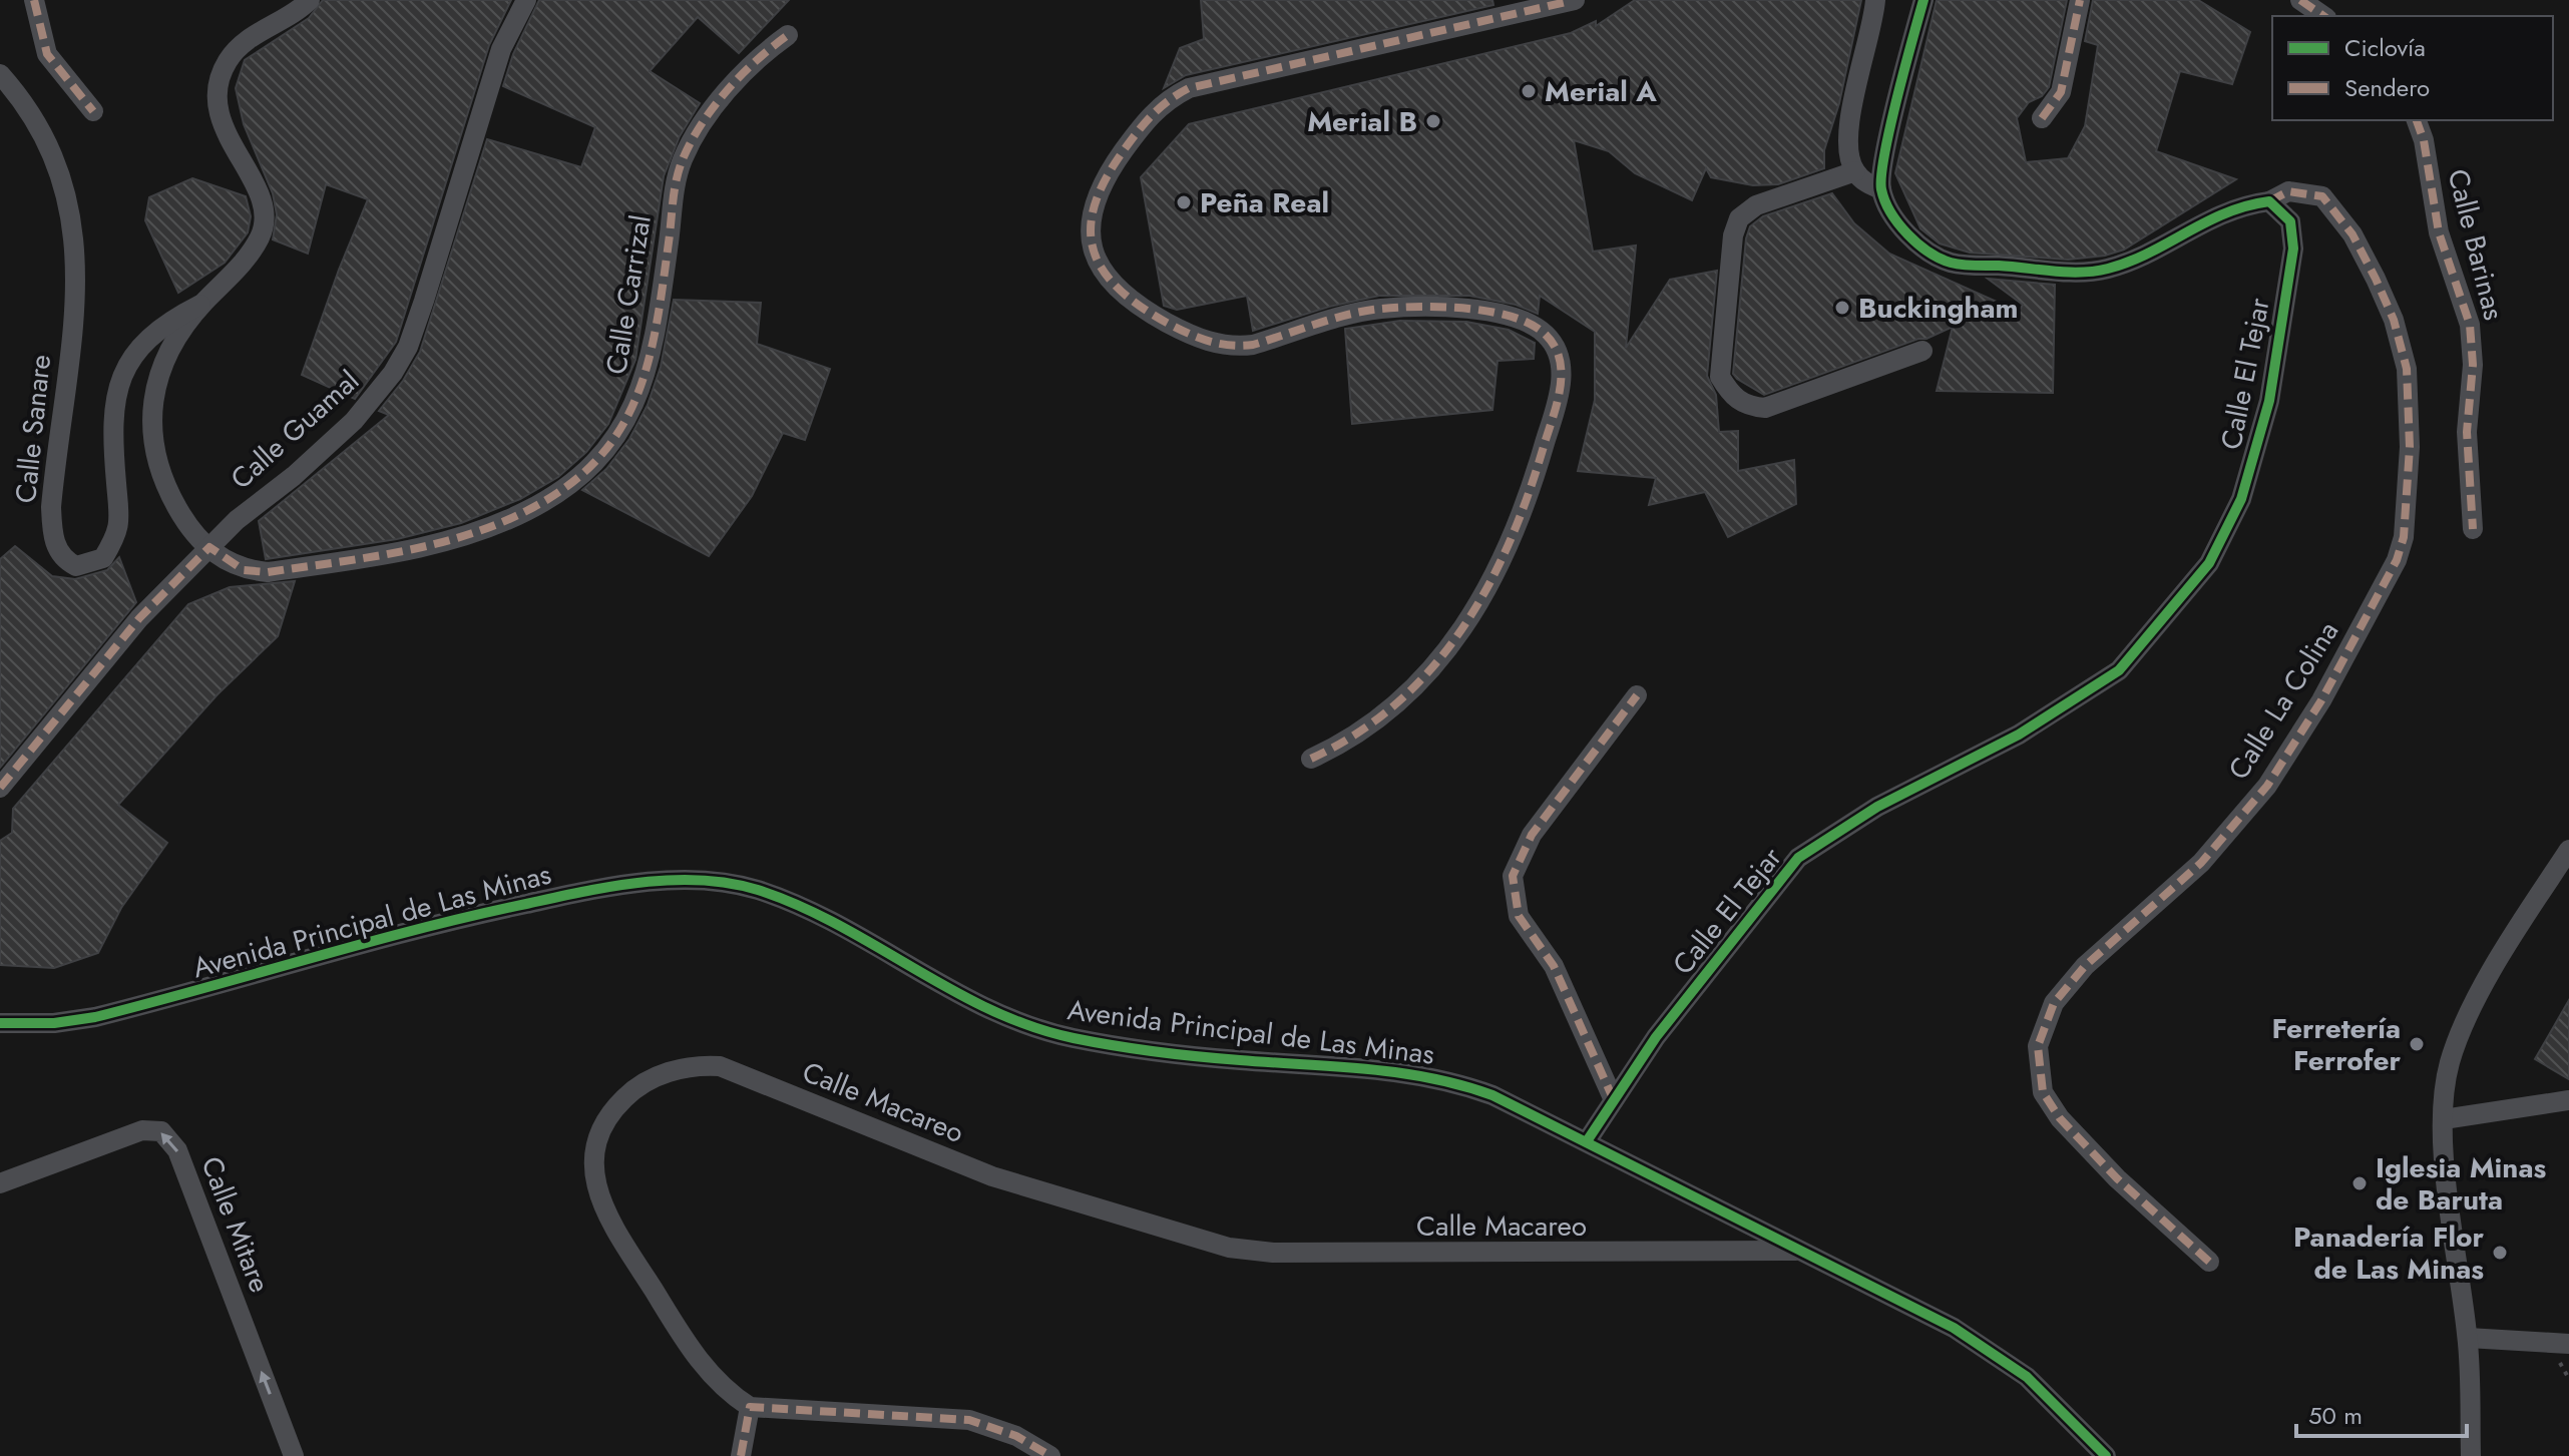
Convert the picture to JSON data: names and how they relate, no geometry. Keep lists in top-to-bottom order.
{
  "streets": {
    "street": [
      "Calle Barinas",
      "Calle Carrizal",
      "Calle El Tejar",
      "Calle Sanare",
      "Calle Guamal",
      "Calle La Colina",
      "Avenida Principal de Las Minas",
      "Calle Macareo",
      "Calle Mitare"
    ]
  },
  "crossings": [
    ["Calle Carrizal", "Calle Sanare"],
    ["Calle Carrizal", "Calle Guamal"],
    ["Calle El Tejar", "Calle La Colina"],
    ["Calle El Tejar", "Avenida Principal de Las Minas"],
    ["Avenida Principal de Las Minas", "Calle Macareo"]
  ],
  "places": [
    "Merial A",
    "Merial B",
    "Peña Real",
    "Buckingham",
    "Ferretería Ferrofer",
    "Iglesia Minas de Baruta",
    "Panadería Flor de Las Minas"
  ],
  "legend": ["Ciclovía", "Sendero"],
  "scale_bar": "50 m"
}
